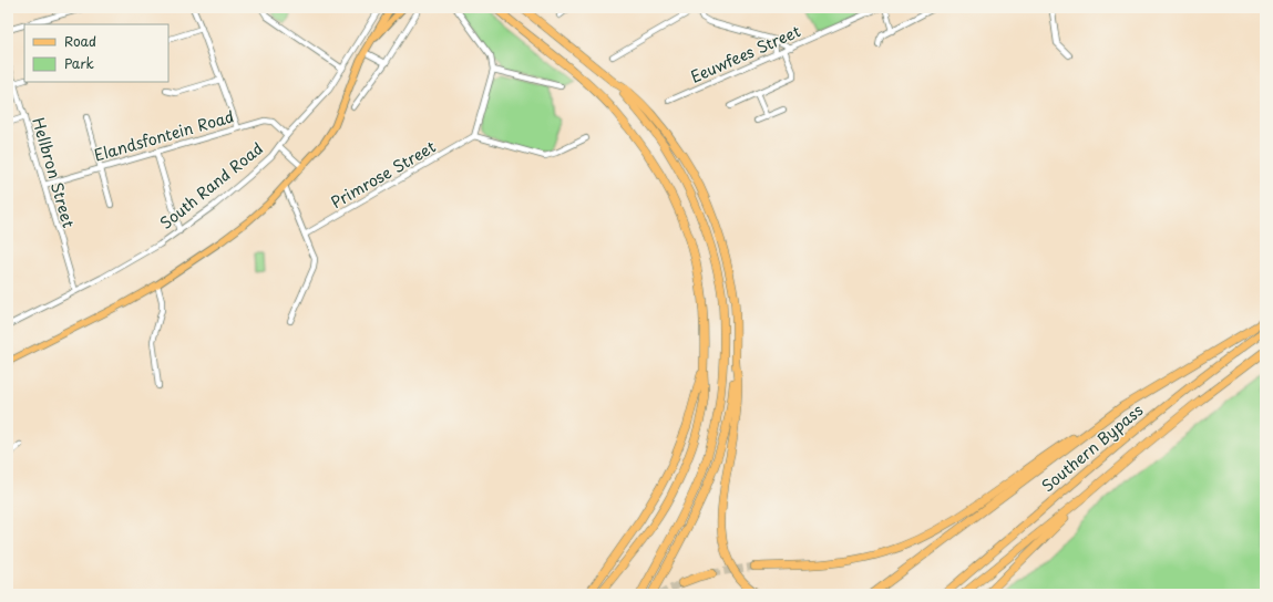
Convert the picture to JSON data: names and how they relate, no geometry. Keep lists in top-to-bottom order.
{
  "streets": {
    "highway": ["Southern Bypass"],
    "street": [
      "Eeuwfees Street",
      "Elandsfontein Road",
      "Hellbron Street",
      "Primrose Street",
      "South Rand Road"
    ]
  },
  "crossings": [
    ["Elandsfontein Road", "Hellbron Street"],
    ["Elandsfontein Road", "South Rand Road"],
    ["Hellbron Street", "South Rand Road"]
  ],
  "legend": ["Road", "Park"]
}
